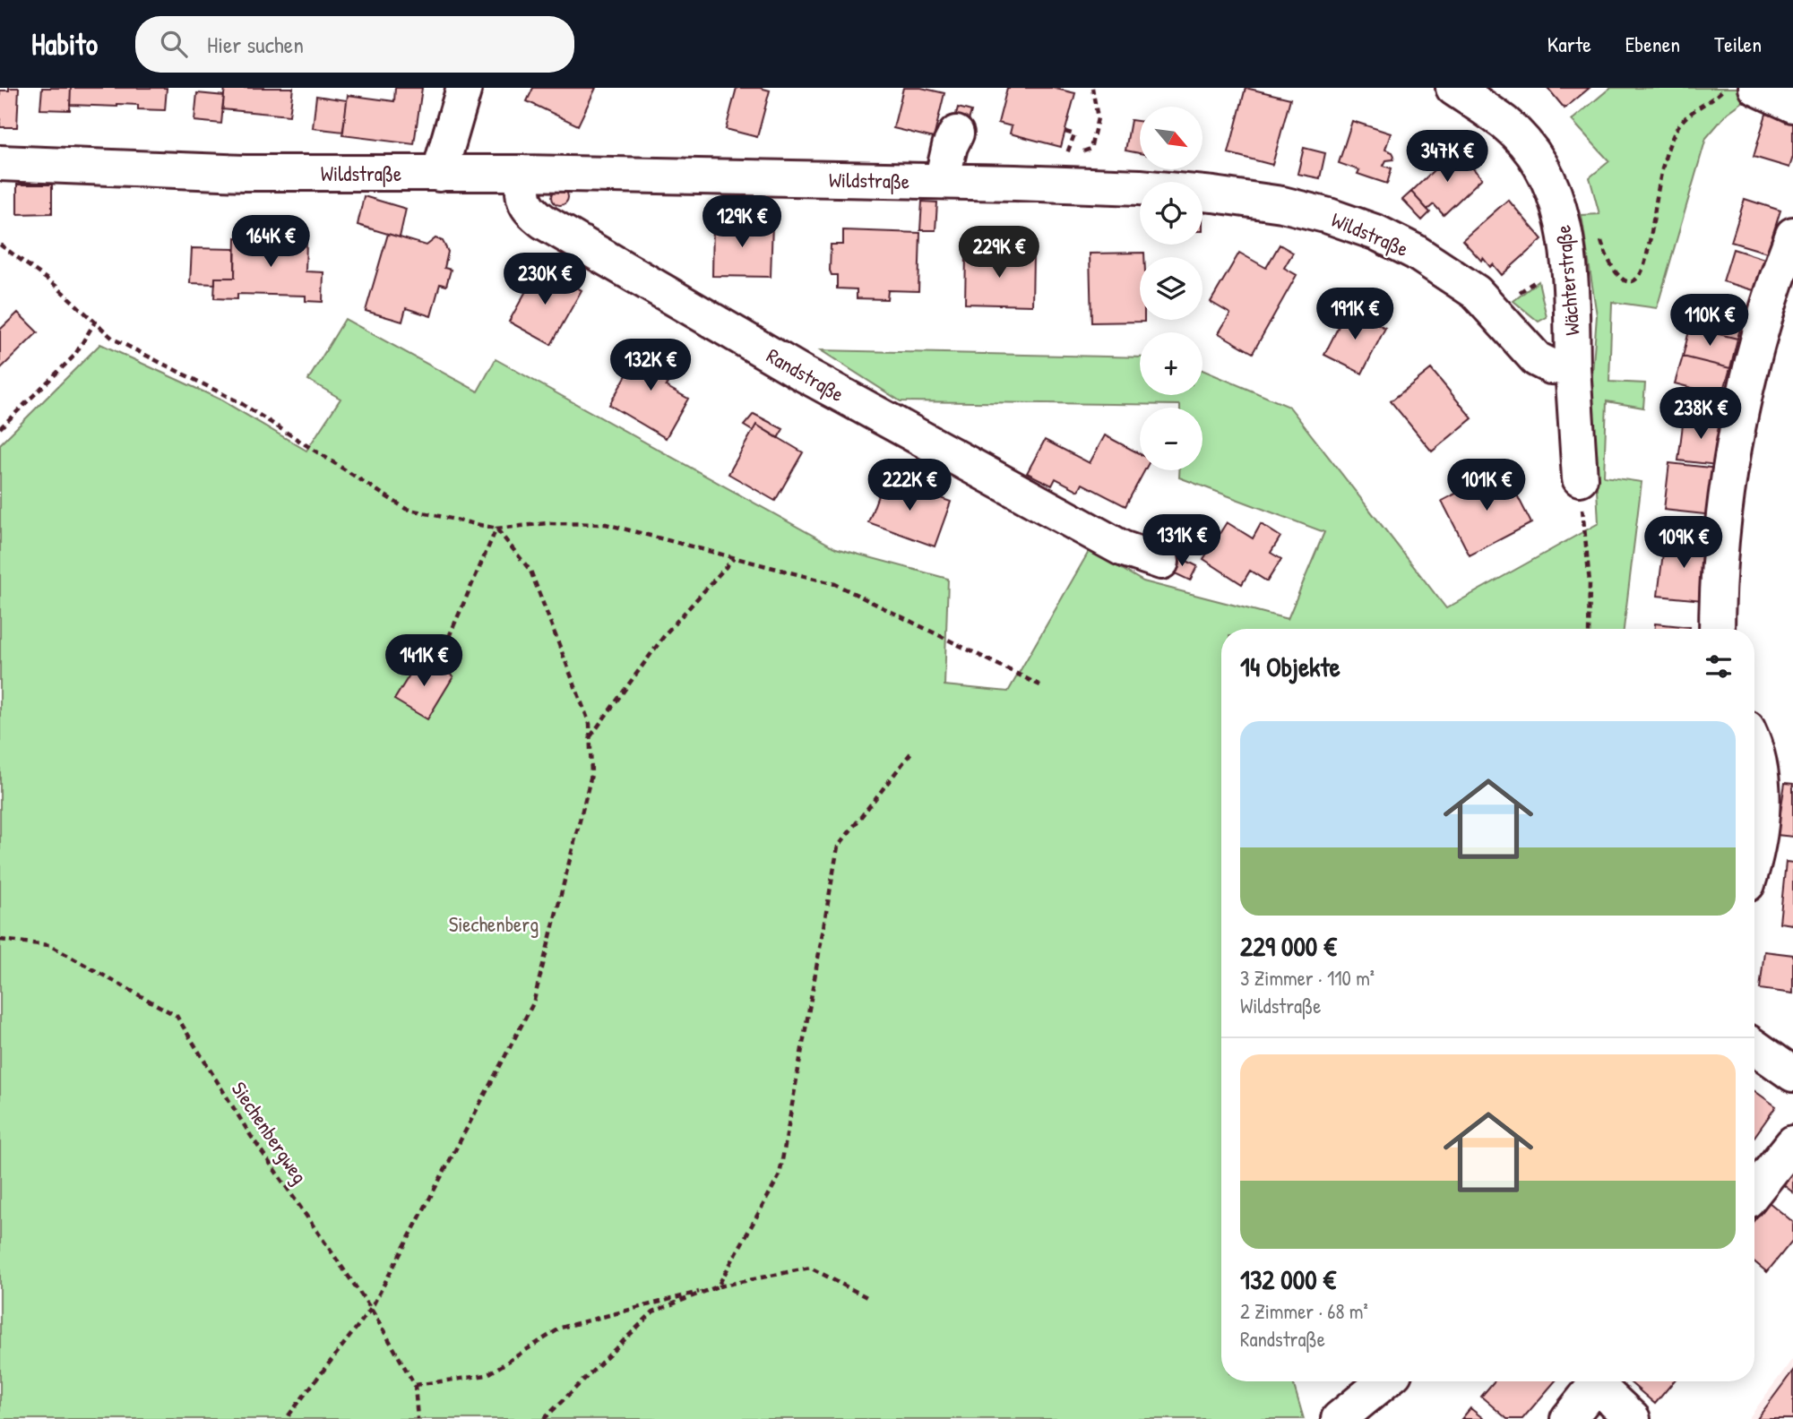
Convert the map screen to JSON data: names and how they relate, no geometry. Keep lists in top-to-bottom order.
{
  "streets": {
    "street": ["Wildstraße", "Wächterstraße", "Randstraße"],
    "path": ["Siechenbergweg"]
  },
  "crossings": [
    ["Wildstraße", "Wächterstraße"],
    ["Wildstraße", "Randstraße"]
  ],
  "parks": ["Siechenberg"],
  "north": "bottom right",
  "page": {
    "header": "Habito",
    "search": "Hier suchen",
    "nav": ["Karte", "Ebenen", "Teilen"],
    "map_buttons": ["+", "−"],
    "price": [
      "347K €",
      "129K €",
      "164K €",
      "229K €",
      "230K €",
      "191K €",
      "110K €",
      "132K €",
      "238K €",
      "222K €",
      "101K €",
      "131K €",
      "109K €",
      "141K €"
    ],
    "heading": "14 Objekte",
    "list": [
      {
        "name": "229 000 €",
        "note": "3 Zimmer · 110 m² · Wildstraße"
      },
      {
        "name": "132 000 €",
        "note": "2 Zimmer · 68 m² · Randstraße"
      }
    ]
  }
}
